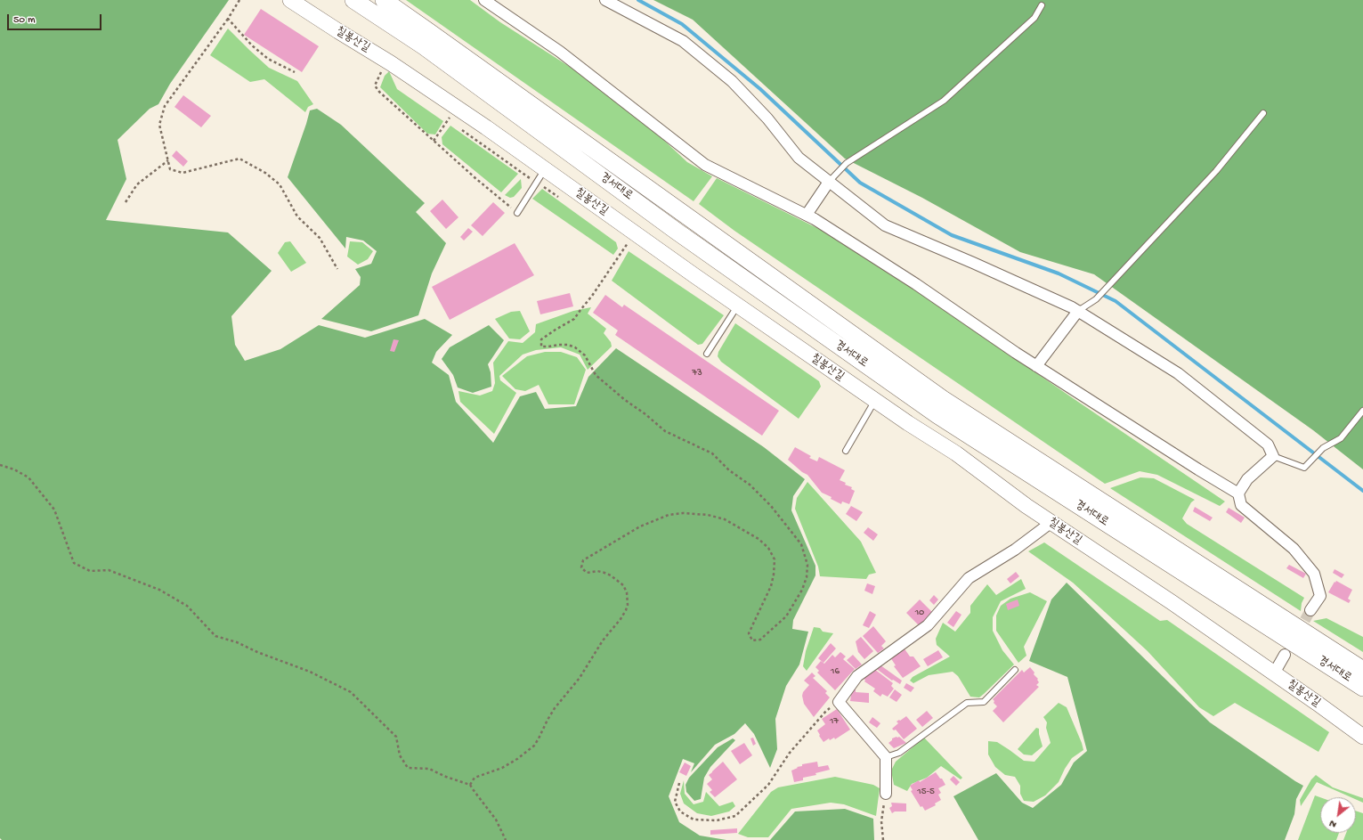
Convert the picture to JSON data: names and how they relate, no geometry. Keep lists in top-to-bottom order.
{
  "streets": {
    "main road": ["경서대로"],
    "street": ["칠봉산길"]
  },
  "house_numbers": [
    "73",
    "10",
    "16",
    "17",
    "15-5"
  ],
  "scale_bar": "50 m",
  "north": "bottom left"
}
